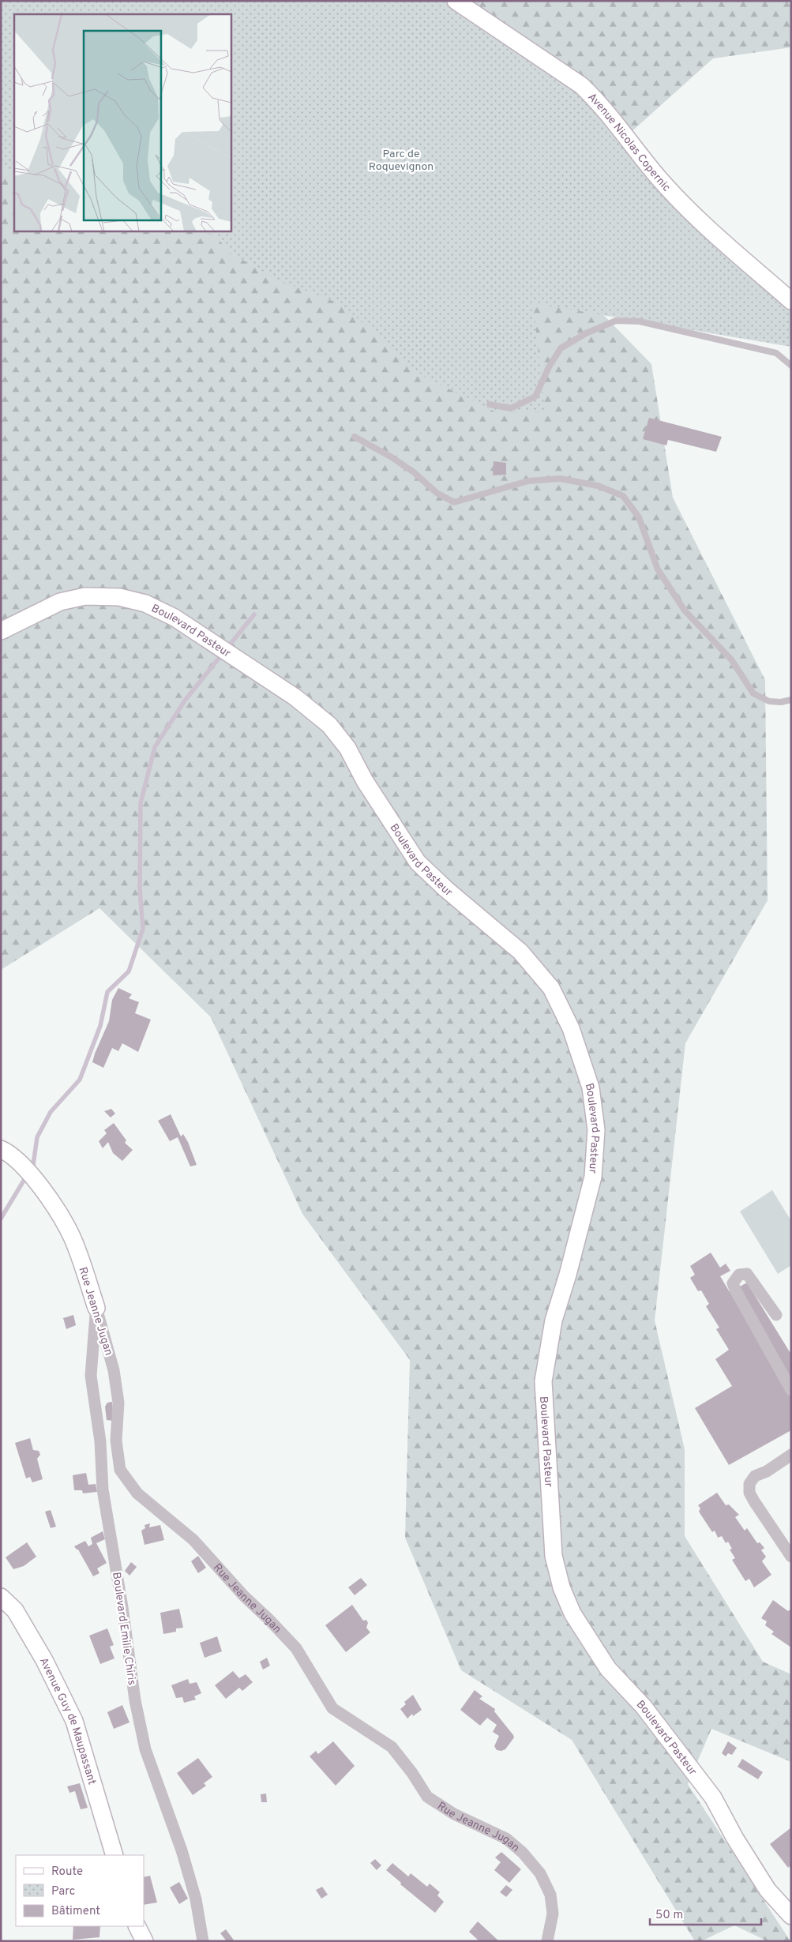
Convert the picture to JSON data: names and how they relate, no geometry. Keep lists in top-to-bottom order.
{
  "streets": {
    "main road": [
      "Avenue Nicolas Copernic",
      "Boulevard Pasteur",
      "Rue Jeanne Jugan",
      "Avenue Guy de Maupassant"
    ],
    "street": ["Boulevard Emilie Chiris"]
  },
  "crossings": [
    ["Rue Jeanne Jugan", "Boulevard Emilie Chiris"]
  ],
  "parks": ["Parc de Roquevignon"],
  "legend": ["Route", "Parc", "Bâtiment"],
  "scale_bar": "50 m"
}
